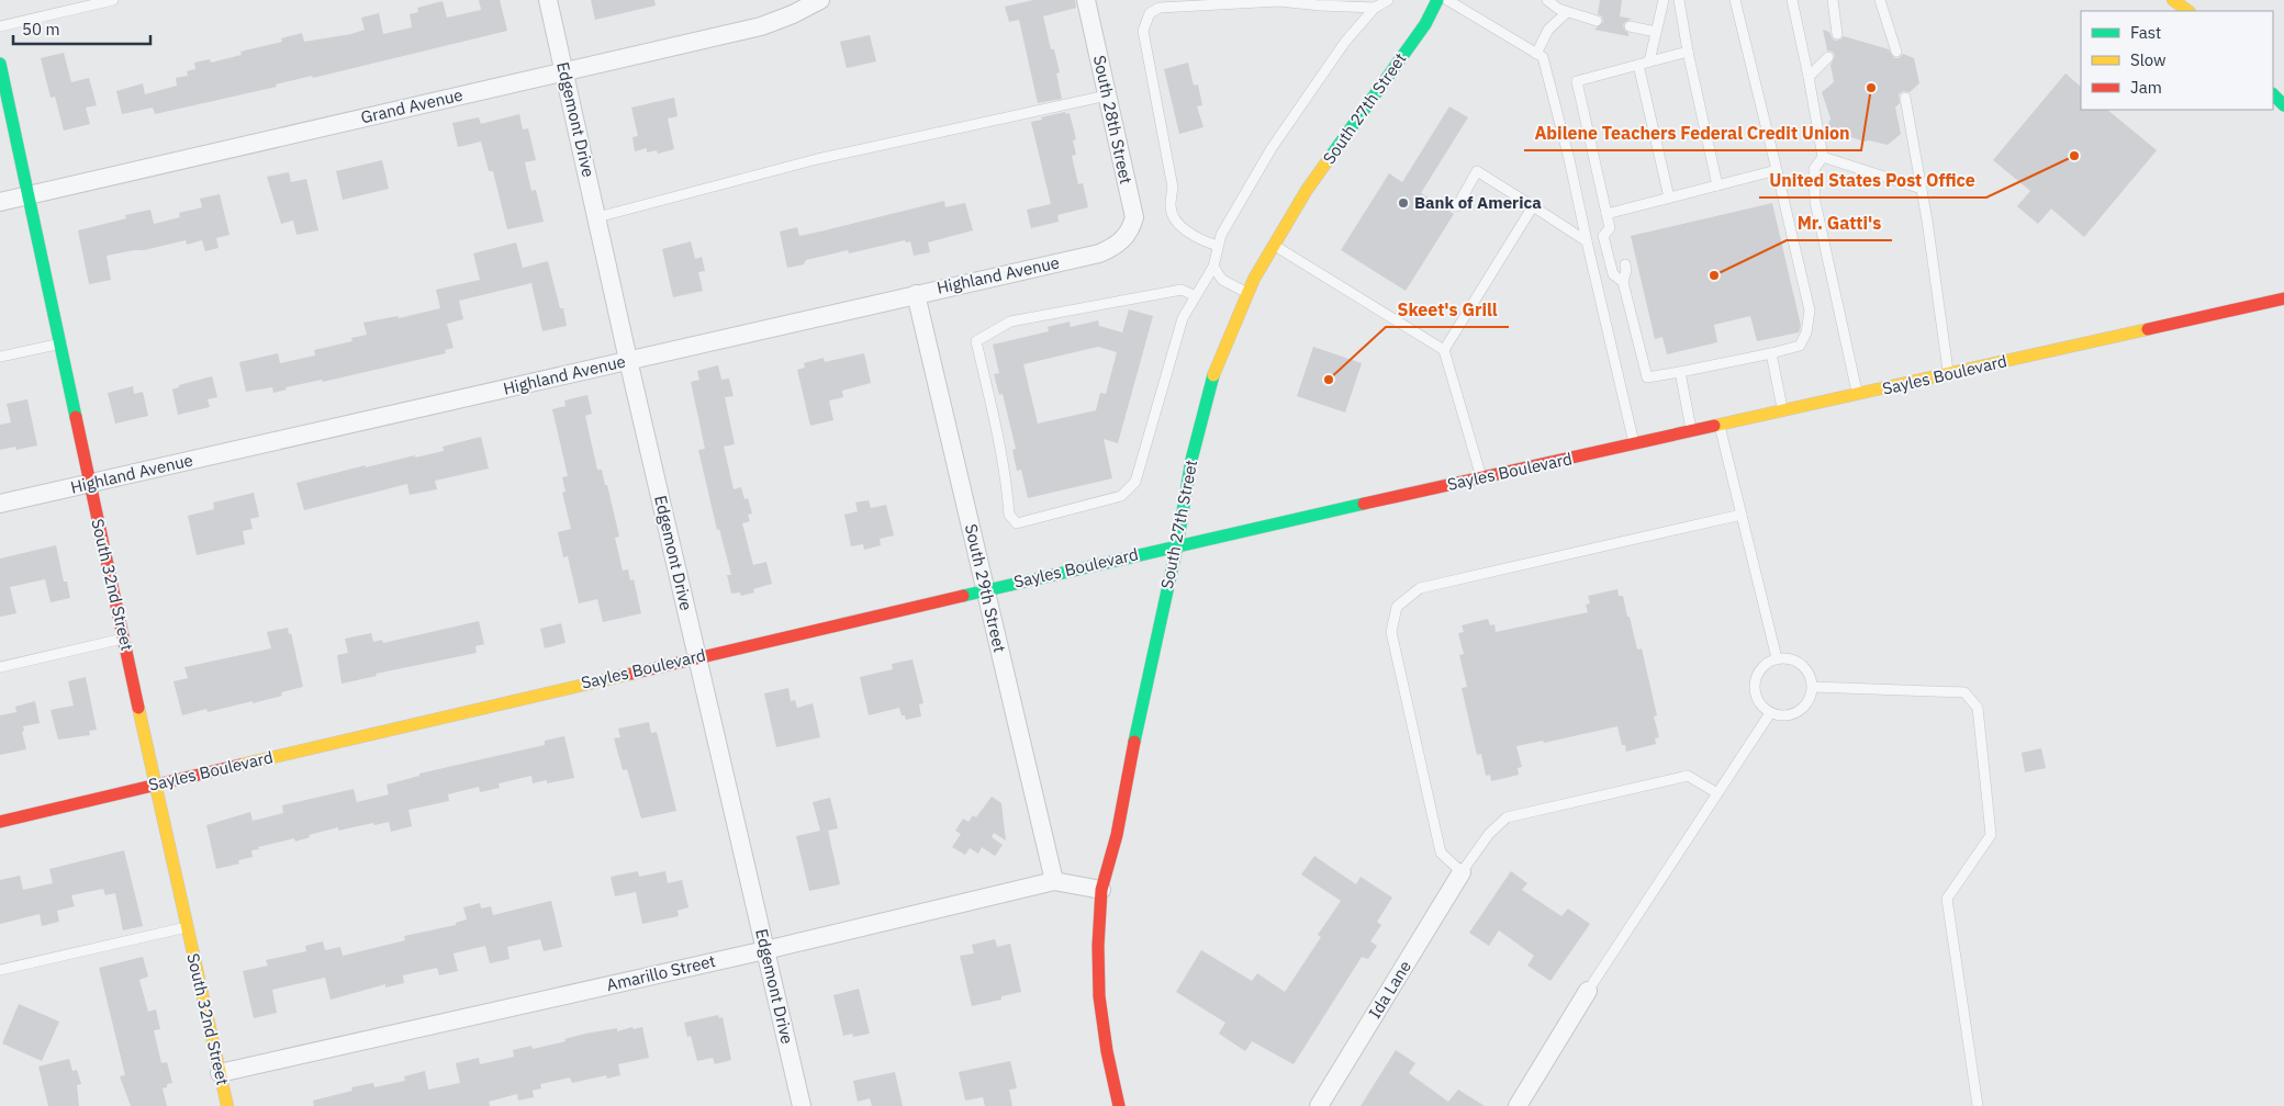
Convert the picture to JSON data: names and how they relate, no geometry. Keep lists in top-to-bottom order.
{
  "streets": {
    "street": [
      "Grand Avenue",
      "South 27th Street",
      "Edgemont Drive",
      "South 28th Street",
      "Highland Avenue",
      "Sayles Boulevard",
      "South 32nd Street",
      "South 29th Street",
      "Amarillo Street",
      "Ida Lane"
    ]
  },
  "crossings": [
    ["Grand Avenue", "Edgemont Drive"],
    ["Grand Avenue", "South 32nd Street"],
    ["South 27th Street", "Sayles Boulevard"],
    ["South 27th Street", "Amarillo Street"],
    ["Edgemont Drive", "Highland Avenue"],
    ["Edgemont Drive", "Sayles Boulevard"],
    ["Edgemont Drive", "Amarillo Street"],
    ["South 28th Street", "Highland Avenue"],
    ["Highland Avenue", "South 32nd Street"],
    ["Highland Avenue", "South 29th Street"],
    ["Sayles Boulevard", "South 32nd Street"],
    ["Sayles Boulevard", "South 29th Street"],
    ["South 32nd Street", "Amarillo Street"],
    ["South 29th Street", "Amarillo Street"]
  ],
  "places": [
    "Abilene Teachers Federal Credit Union",
    "United States Post Office",
    "Bank of America",
    "Mr. Gatti's",
    "Skeet's Grill"
  ],
  "legend": ["Fast", "Slow", "Jam"],
  "scale_bar": "50 m"
}
